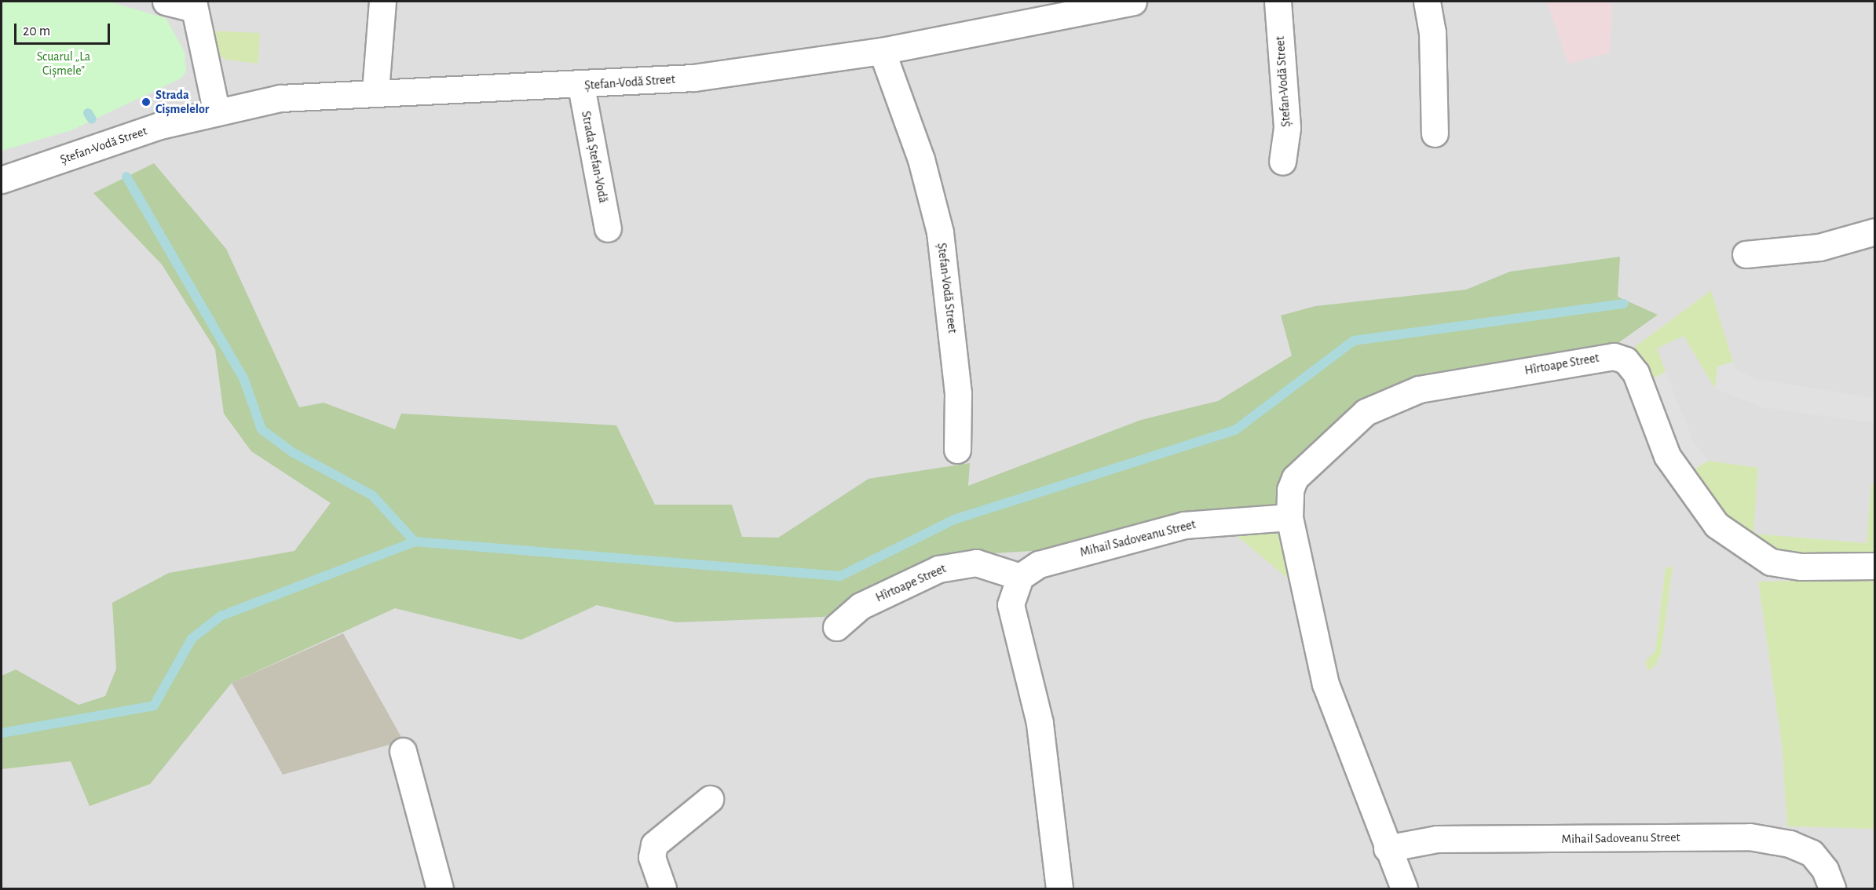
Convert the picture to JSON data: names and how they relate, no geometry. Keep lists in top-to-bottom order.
{
  "streets": {
    "street": [
      "Ștefan-Vodă Street",
      "Strada Ștefan-Vodă",
      "Hîrtoape Street",
      "Mihail Sadoveanu Street"
    ]
  },
  "crossings": [
    ["Ștefan-Vodă Street", "Strada Ștefan-Vodă"],
    ["Hîrtoape Street", "Mihail Sadoveanu Street"]
  ],
  "parks": ["Scuarul „La Cișmele”"],
  "places": ["Strada Cișmelelor"],
  "scale_bar": "20 m"
}
